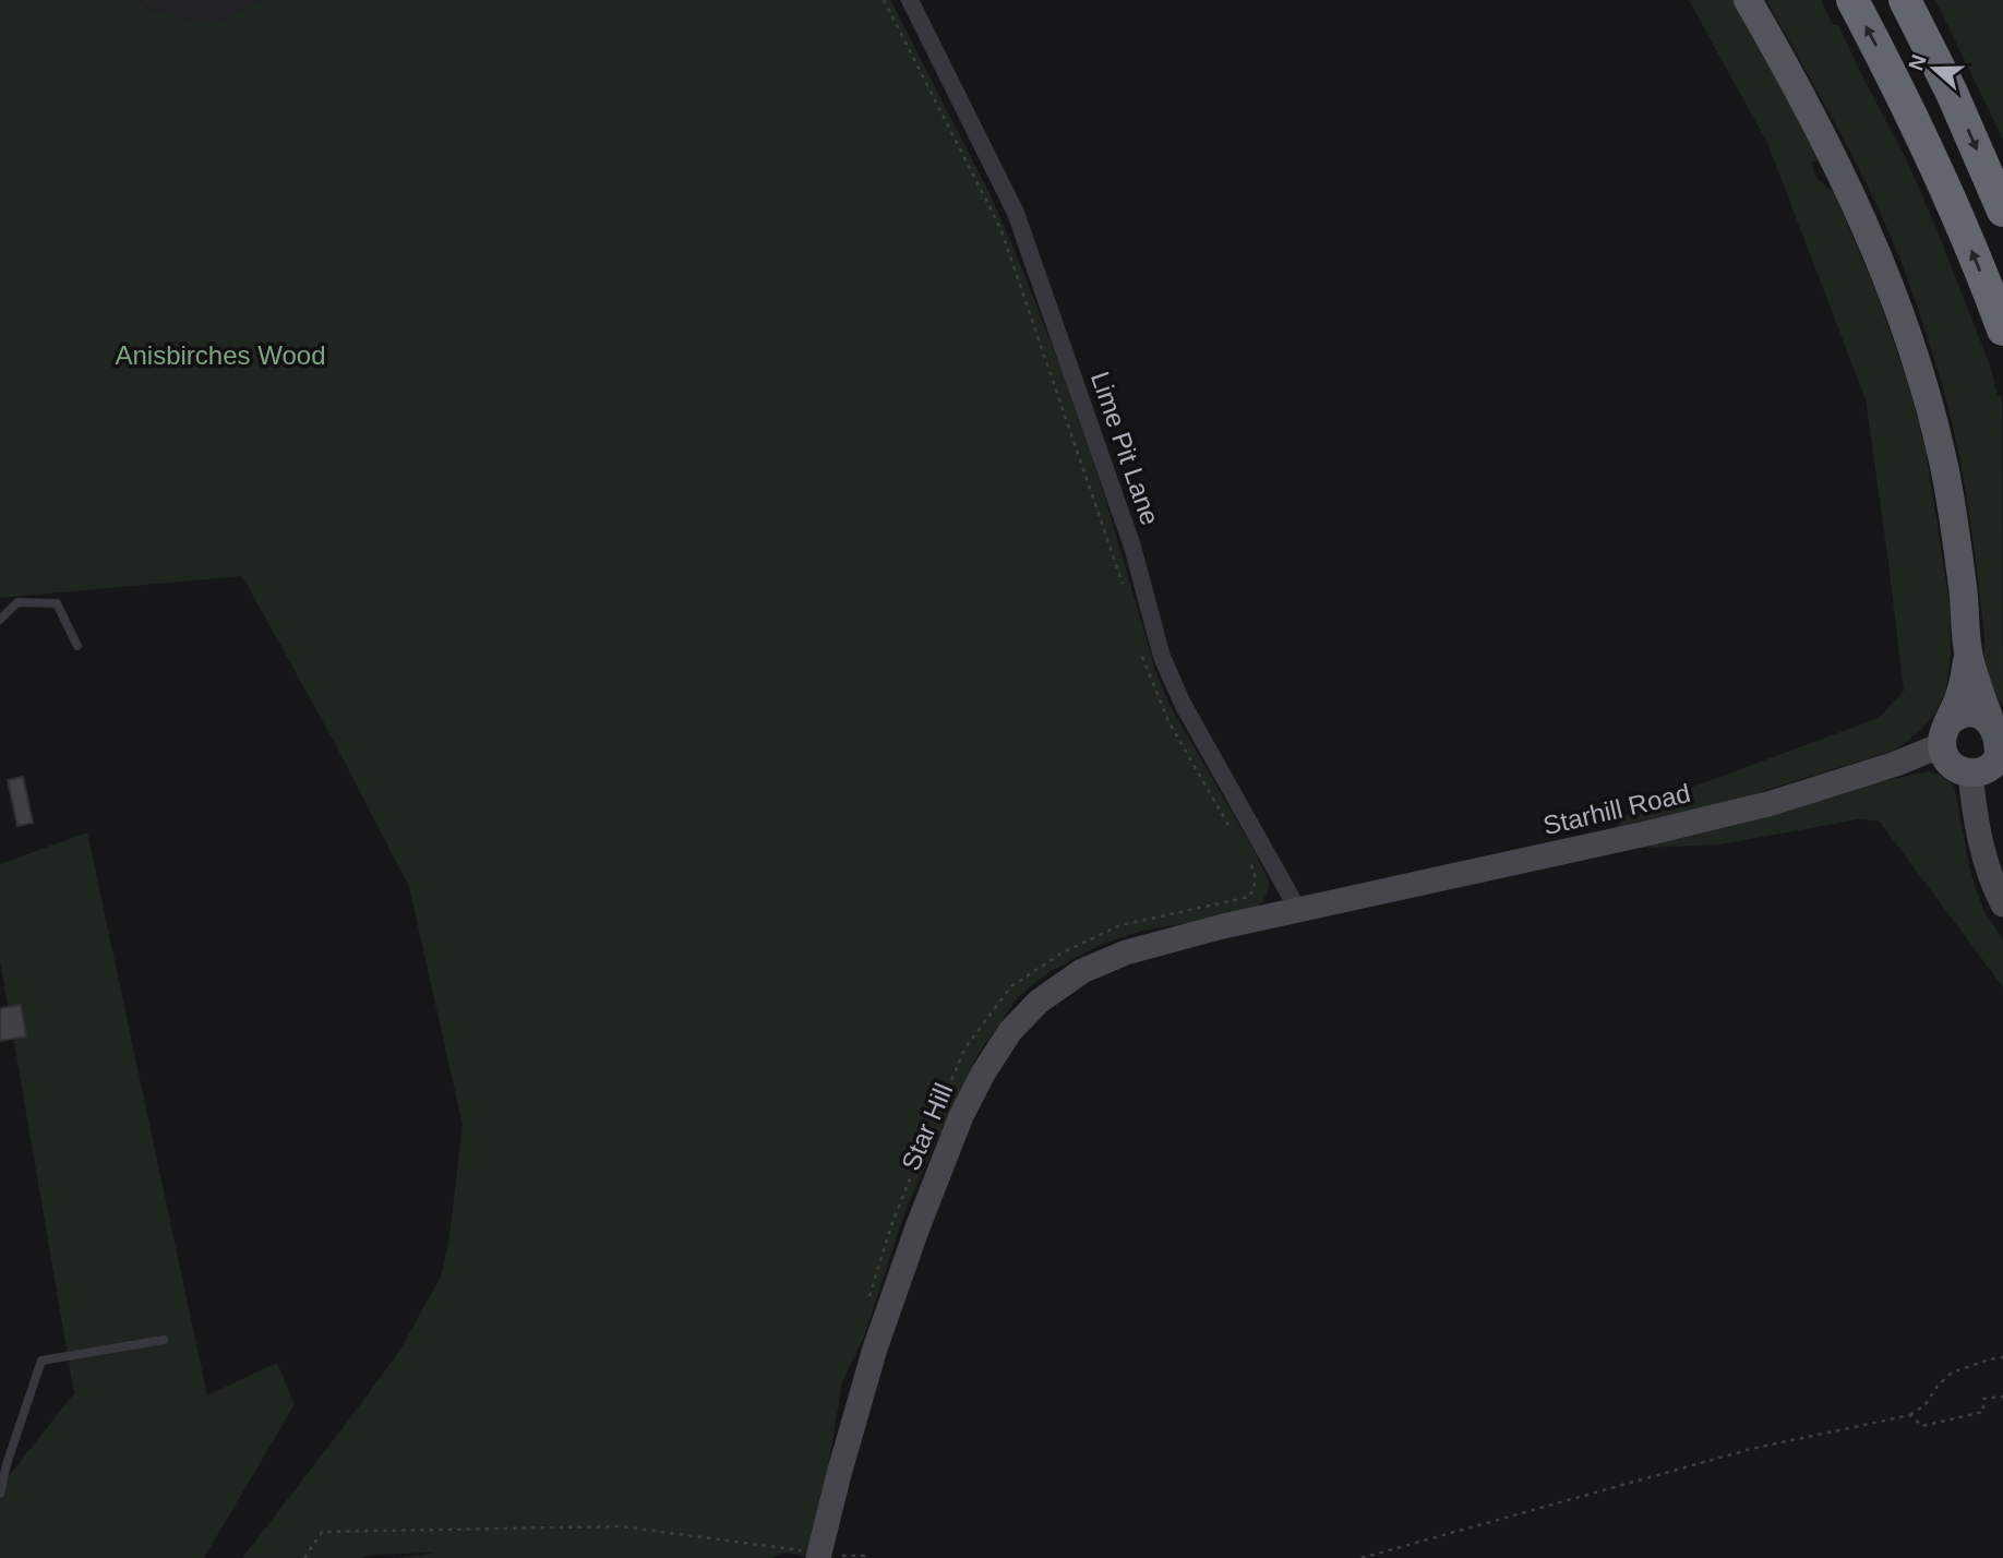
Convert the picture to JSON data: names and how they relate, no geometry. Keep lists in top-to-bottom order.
{
  "streets": {
    "street": ["Lime Pit Lane", "Starhill Road", "Star Hill"]
  },
  "crossings": [
    ["Lime Pit Lane", "Starhill Road"],
    ["Lime Pit Lane", "Star Hill"],
    ["Starhill Road", "Star Hill"]
  ],
  "parks": ["Anisbirches Wood"],
  "north": "left"
}
